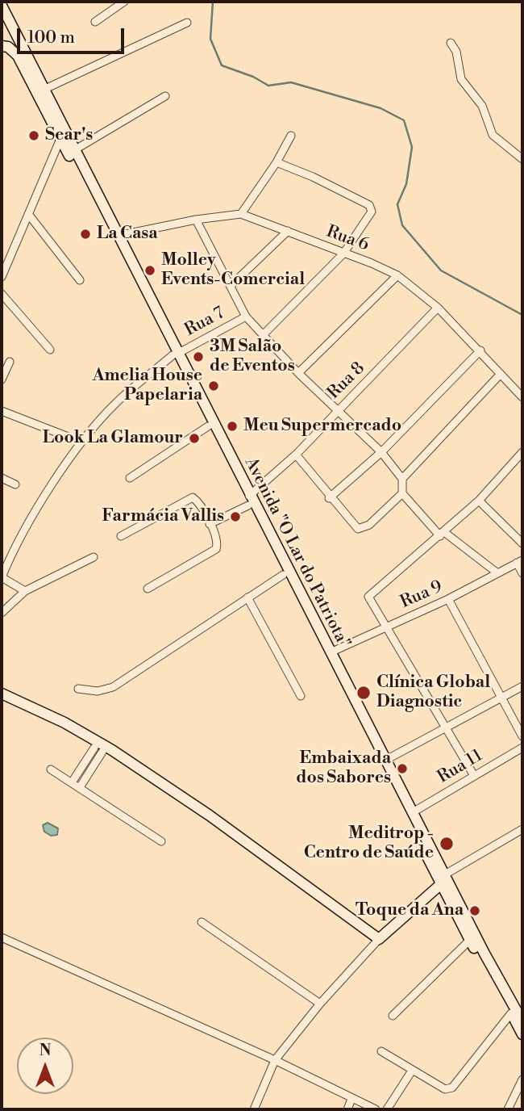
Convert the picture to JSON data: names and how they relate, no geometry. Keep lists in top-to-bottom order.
{
  "streets": {
    "main road": ["Avenida \"O Lar do Patriota\""],
    "street": [
      "Rua 6",
      "Rua 7",
      "Rua 8",
      "Rua 9",
      "Rua 11"
    ]
  },
  "crossings": [
    ["Rua 6", "Rua 8"],
    ["Rua 6", "Avenida \"O Lar do Patriota\""],
    ["Rua 7", "Avenida \"O Lar do Patriota\""],
    ["Rua 8", "Avenida \"O Lar do Patriota\""],
    ["Avenida \"O Lar do Patriota\"", "Rua 9"],
    ["Avenida \"O Lar do Patriota\"", "Rua 11"]
  ],
  "places": [
    "Sear's",
    "La Casa",
    "Molley Events-Comercial",
    "3M Salão de Eventos",
    "Amelia House Papelaria",
    "Meu Supermercado",
    "Look La Glamour",
    "Farmácia Vallis",
    "Clínica Global Diagnostic",
    "Embaixada dos Sabores",
    "Meditrop - Centro de Saúde",
    "Toque da Ana"
  ],
  "scale_bar": "100 m",
  "north": "top"
}
